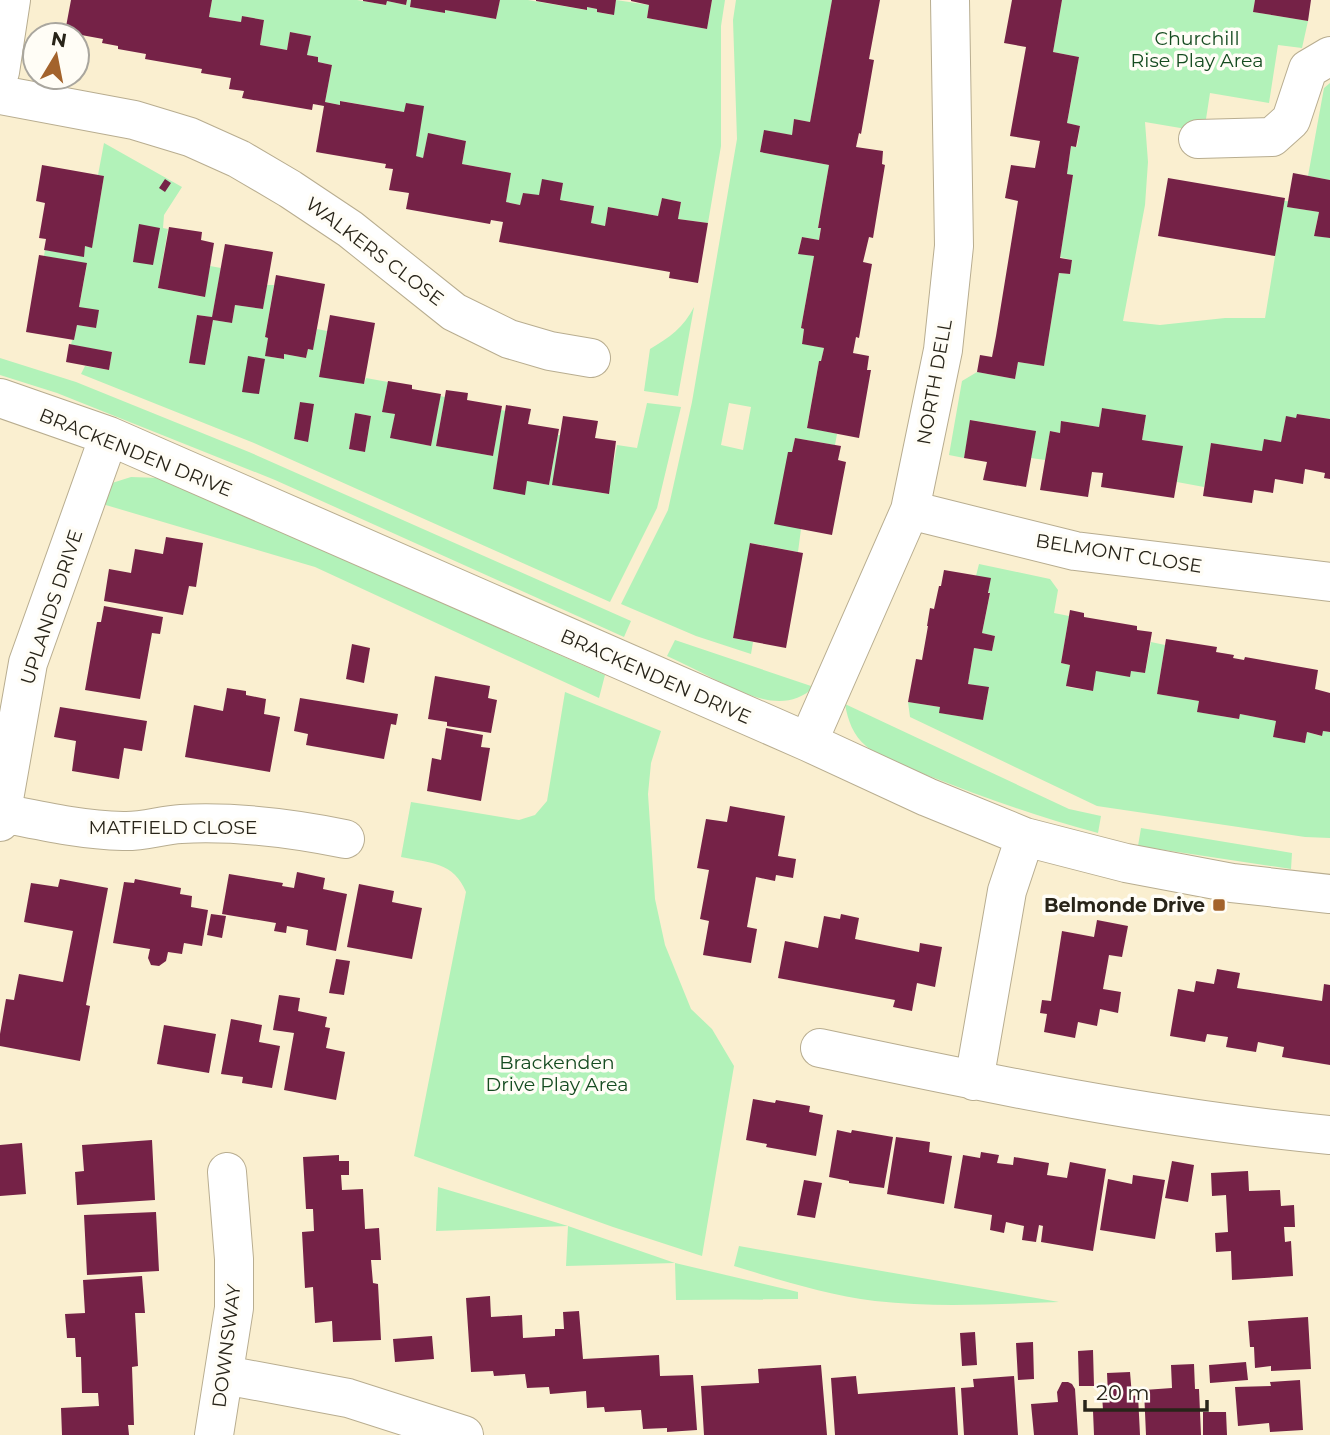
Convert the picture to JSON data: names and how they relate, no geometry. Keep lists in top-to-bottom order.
{
  "streets": {
    "street": [
      "WALKERS CLOSE",
      "NORTH DELL",
      "BRACKENDEN DRIVE",
      "BELMONT CLOSE",
      "UPLANDS DRIVE",
      "MATFIELD CLOSE",
      "DOWNSWAY"
    ]
  },
  "crossings": [
    ["NORTH DELL", "BRACKENDEN DRIVE"],
    ["NORTH DELL", "BELMONT CLOSE"],
    ["BRACKENDEN DRIVE", "UPLANDS DRIVE"],
    ["UPLANDS DRIVE", "MATFIELD CLOSE"]
  ],
  "parks": ["Churchill Rise Play Area", "Brackenden Drive Play Area"],
  "places": {
    "transit": ["Belmonde Drive"]
  },
  "scale_bar": "20 m",
  "north": "top"
}
